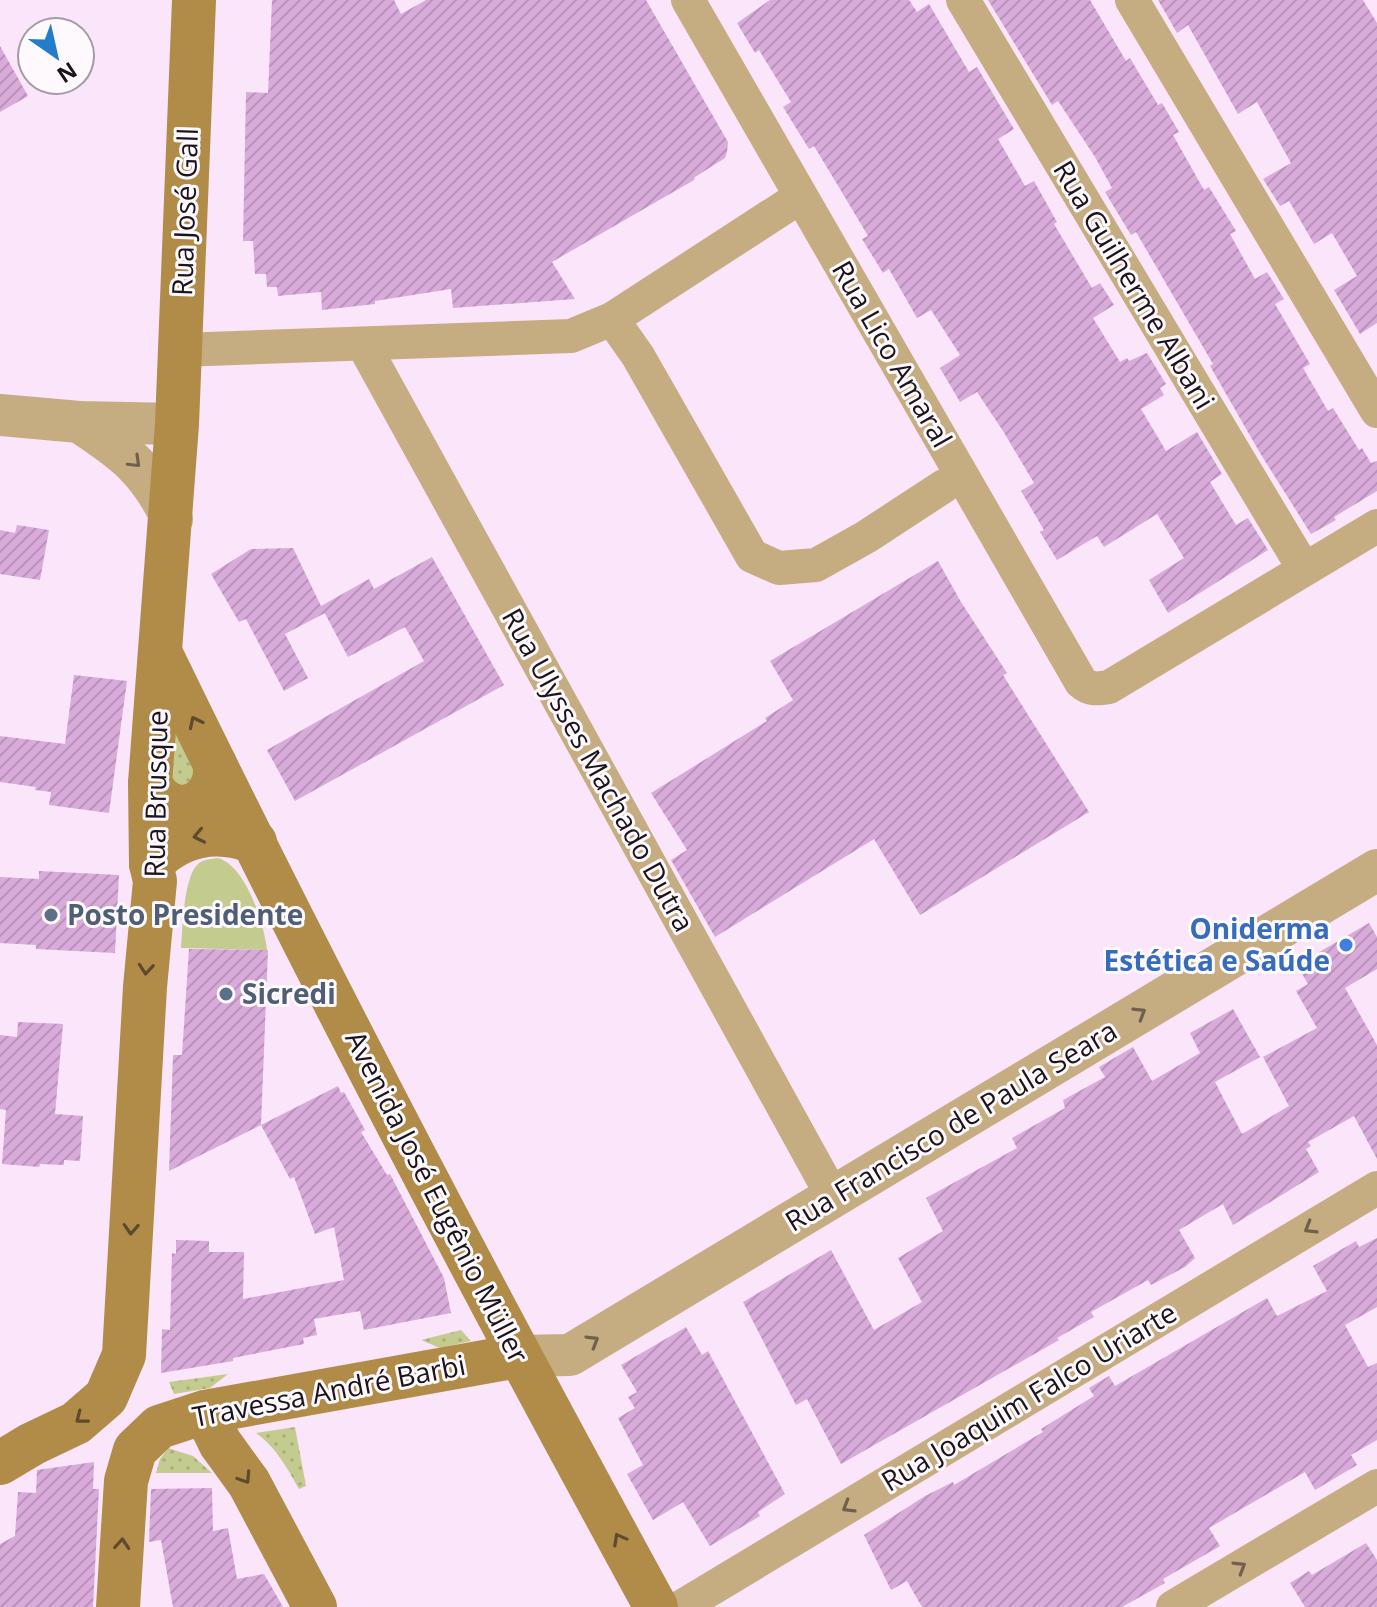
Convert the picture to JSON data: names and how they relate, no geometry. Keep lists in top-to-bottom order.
{
  "streets": {
    "main road": [
      "Rua José Gall",
      "Rua Brusque",
      "Avenida José Eugênio Müller",
      "Travessa André Barbi"
    ],
    "street": [
      "Rua Guilherme Albani",
      "Rua Lico Amaral",
      "Rua Ulysses Machado Dutra",
      "Rua Francisco de Paula Seara",
      "Rua Joaquim Falco Uriarte"
    ]
  },
  "crossings": [
    ["Rua José Gall", "Rua Brusque"],
    ["Rua Guilherme Albani", "Rua Lico Amaral"],
    ["Rua Ulysses Machado Dutra", "Rua Francisco de Paula Seara"],
    ["Rua Brusque", "Avenida José Eugênio Müller"],
    ["Rua Francisco de Paula Seara", "Avenida José Eugênio Müller"],
    ["Rua Francisco de Paula Seara", "Travessa André Barbi"],
    ["Avenida José Eugênio Müller", "Travessa André Barbi"]
  ],
  "one_way": [
    "Rua Brusque",
    "Rua Francisco de Paula Seara",
    "Avenida José Eugênio Müller",
    "Travessa André Barbi",
    "Rua Joaquim Falco Uriarte"
  ],
  "places": ["Posto Presidente", "Oniderma Estética e Saúde", "Sicredi"],
  "north": "bottom right"
}
